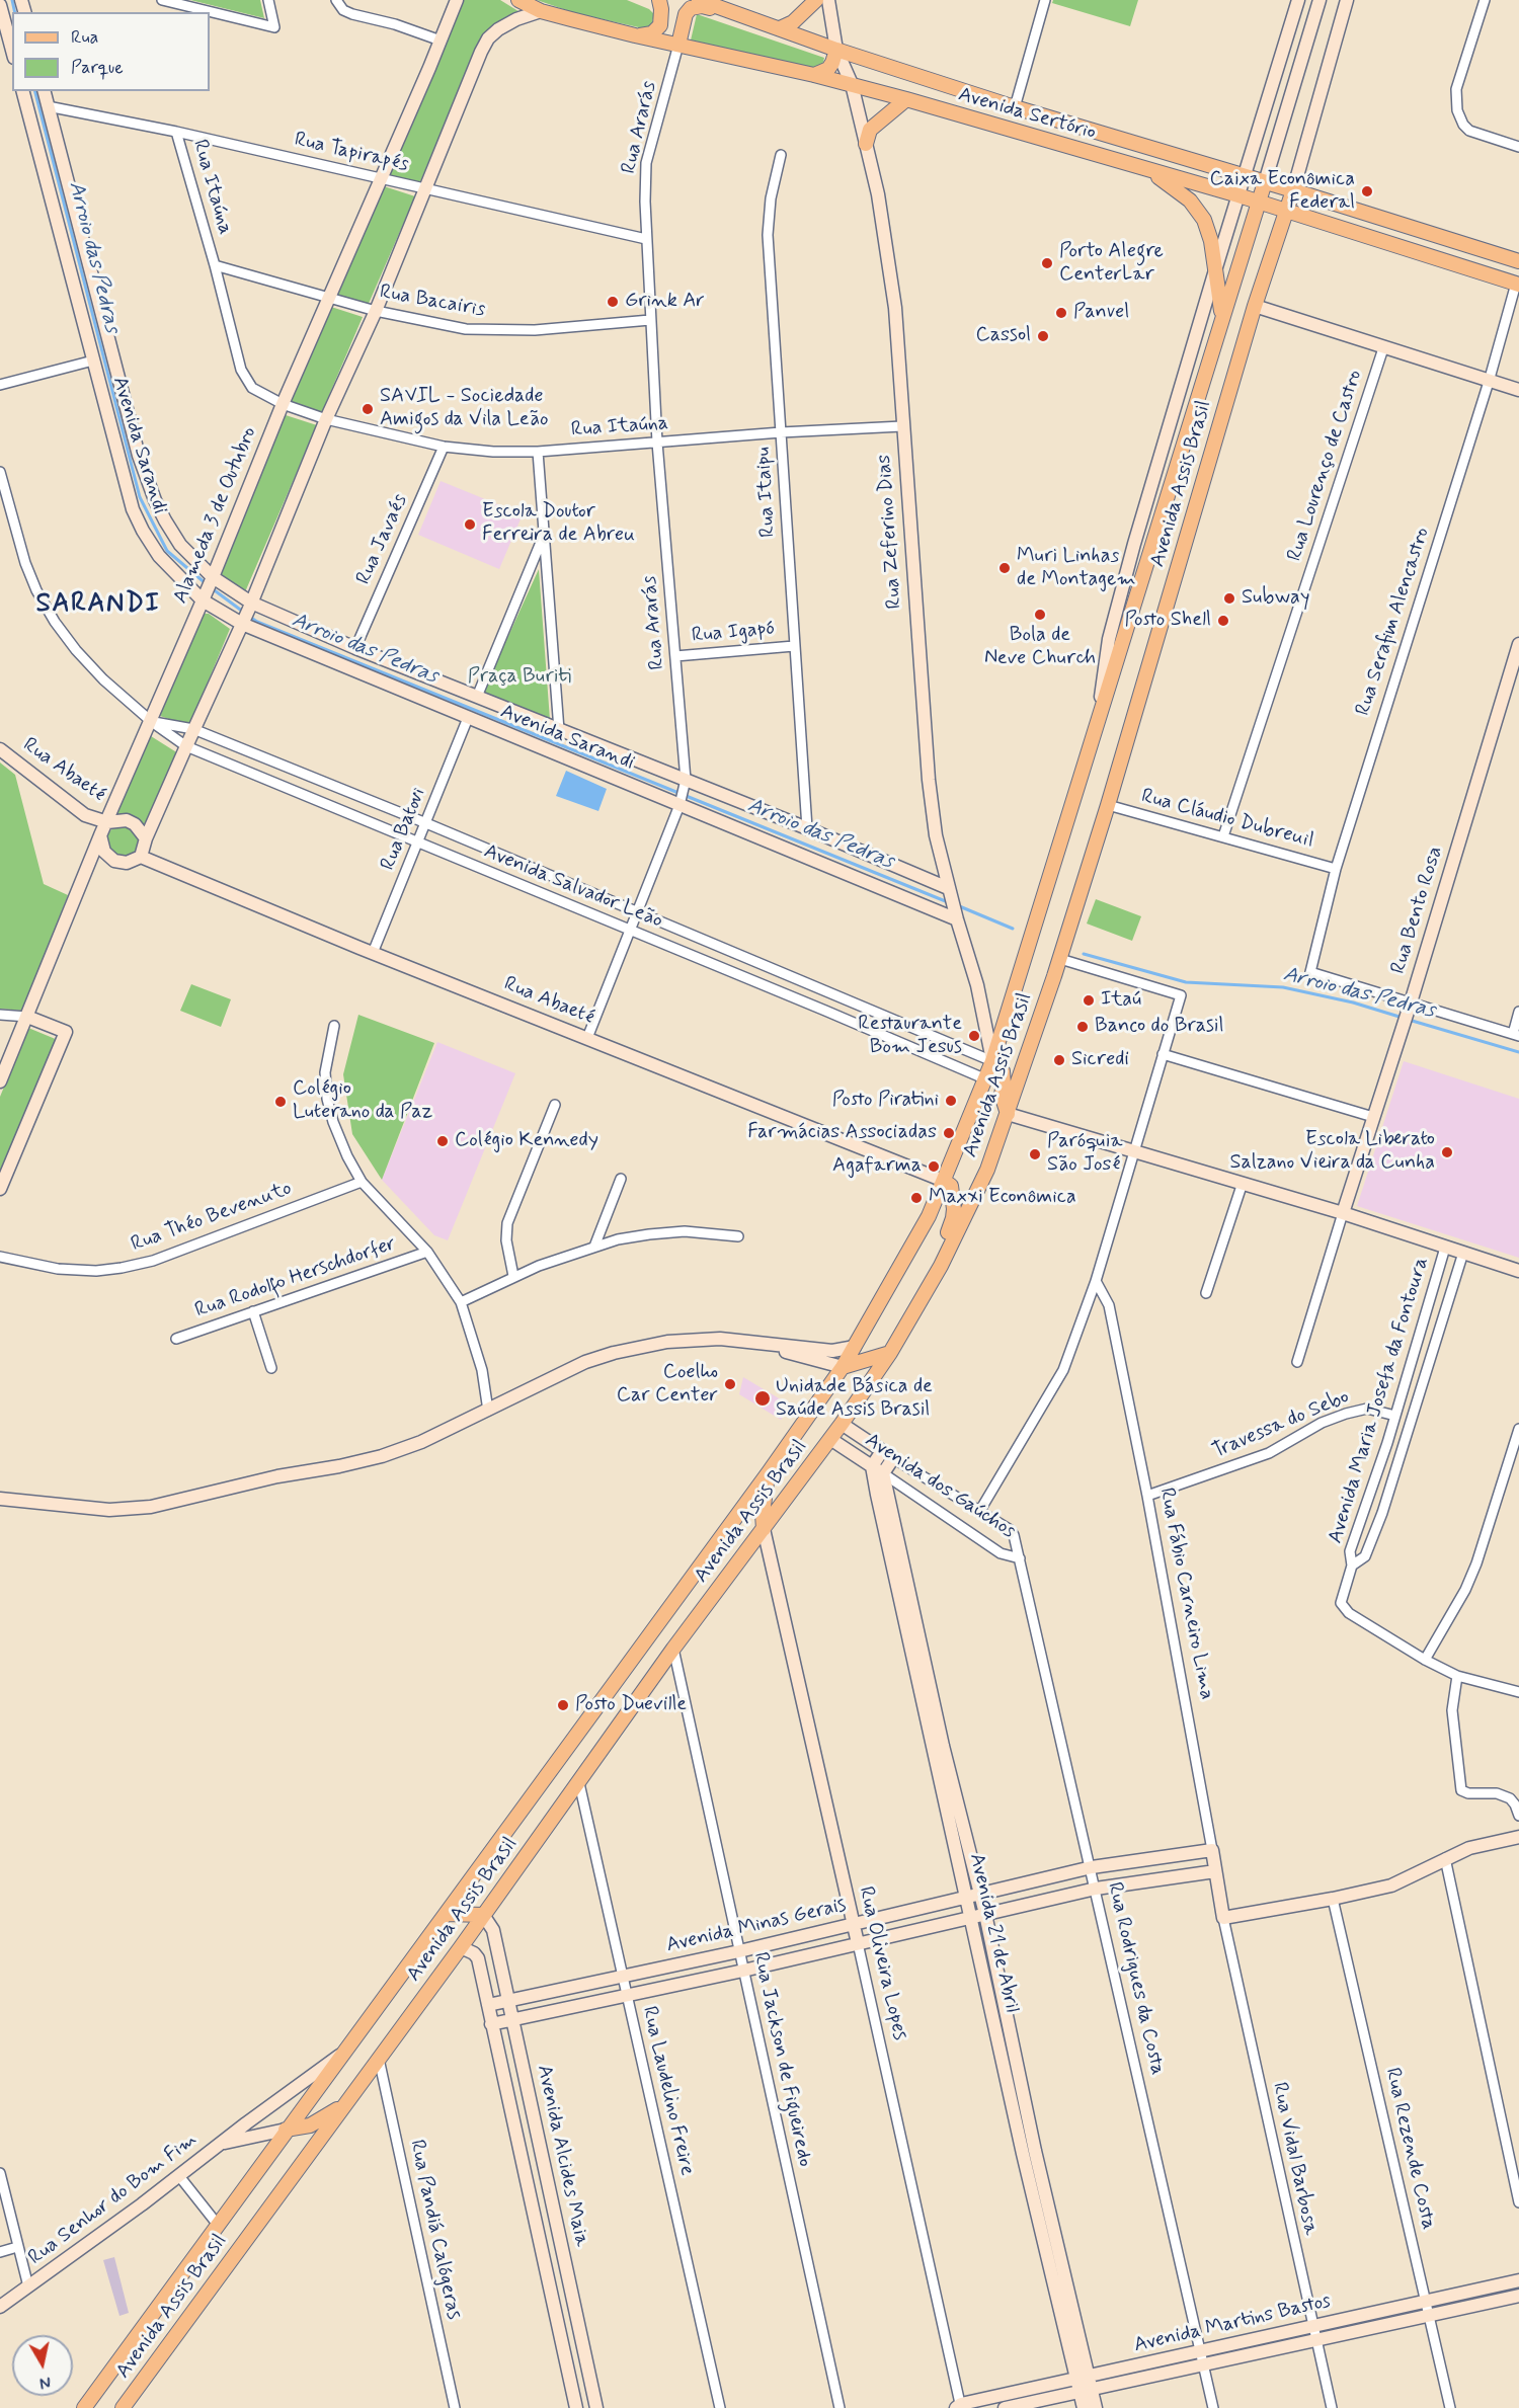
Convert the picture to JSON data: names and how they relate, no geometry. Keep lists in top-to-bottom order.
{
  "streets": {
    "main road": ["Avenida Sertório", "Avenida Assis Brasil"],
    "street": [
      "Rua Ararás",
      "Rua Tapirapés",
      "Rua Itaúna",
      "Rua Bacairis",
      "Avenida Sarandi",
      "Rua Lourenço de Castro",
      "Rua Itaipu",
      "Alameda 3 de Outubro",
      "Rua Zeferino Dias",
      "Rua Javaés",
      "Rua Serafim Alencastro",
      "Rua Igapó",
      "Rua Abaeté",
      "Rua Cláudio Dubreuil",
      "Rua Batovi",
      "Avenida Salvador Leão",
      "Rua Bento Rosa",
      "Rua Théo Bevenuto",
      "Rua Rodolfo Herschdorfer",
      "Avenida Maria Josefa da Fontoura",
      "Travessa do Sebo",
      "Avenida dos Gaúchos",
      "Rua Fábio Carneiro Lima",
      "Avenida Minas Gerais",
      "Avenida 21 de Abril",
      "Rua Oliveira Lopes",
      "Rua Rodrigues da Costa",
      "Rua Jackson de Figueiredo",
      "Rua Laudelino Freire",
      "Rua Rezende Costa",
      "Avenida Alcides Maia",
      "Rua Vidal Barbosa",
      "Rua Senhor do Bom Fim",
      "Rua Pandiá Calógeras",
      "Avenida Martins Bastos"
    ]
  },
  "crossings": [
    ["Avenida Sertório", "Rua Ararás"],
    ["Avenida Sertório", "Avenida Assis Brasil"],
    ["Avenida Sertório", "Rua Zeferino Dias"],
    ["Avenida Sertório", "Rua Serafim Alencastro"],
    ["Rua Ararás", "Rua Tapirapés"],
    ["Rua Ararás", "Rua Itaúna"],
    ["Rua Ararás", "Rua Bacairis"],
    ["Rua Ararás", "Avenida Sarandi"],
    ["Rua Ararás", "Rua Igapó"],
    ["Rua Ararás", "Rua Abaeté"],
    ["Rua Ararás", "Avenida Salvador Leão"],
    ["Rua Tapirapés", "Rua Itaúna"],
    ["Rua Tapirapés", "Avenida Sarandi"],
    ["Rua Tapirapés", "Alameda 3 de Outubro"],
    ["Rua Itaúna", "Rua Bacairis"],
    ["Rua Itaúna", "Rua Itaipu"],
    ["Rua Itaúna", "Alameda 3 de Outubro"],
    ["Rua Itaúna", "Rua Zeferino Dias"],
    ["Rua Itaúna", "Rua Javaés"],
    ["Rua Bacairis", "Alameda 3 de Outubro"],
    ["Avenida Sarandi", "Rua Itaipu"],
    ["Avenida Sarandi", "Alameda 3 de Outubro"],
    ["Avenida Sarandi", "Rua Zeferino Dias"],
    ["Avenida Sarandi", "Rua Javaés"],
    ["Avenida Sarandi", "Rua Batovi"],
    ["Rua Lourenço de Castro", "Rua Cláudio Dubreuil"],
    ["Avenida Assis Brasil", "Rua Zeferino Dias"],
    ["Avenida Assis Brasil", "Rua Abaeté"],
    ["Avenida Assis Brasil", "Rua Cláudio Dubreuil"],
    ["Avenida Assis Brasil", "Avenida Salvador Leão"],
    ["Avenida Assis Brasil", "Avenida dos Gaúchos"],
    ["Avenida Assis Brasil", "Rua Oliveira Lopes"],
    ["Avenida Assis Brasil", "Rua Jackson de Figueiredo"],
    ["Avenida Assis Brasil", "Rua Laudelino Freire"],
    ["Avenida Assis Brasil", "Avenida Alcides Maia"],
    ["Avenida Assis Brasil", "Rua Senhor do Bom Fim"],
    ["Avenida Assis Brasil", "Rua Pandiá Calógeras"],
    ["Rua Itaipu", "Rua Igapó"],
    ["Alameda 3 de Outubro", "Rua Abaeté"],
    ["Alameda 3 de Outubro", "Avenida Salvador Leão"],
    ["Rua Zeferino Dias", "Avenida Salvador Leão"],
    ["Rua Serafim Alencastro", "Rua Cláudio Dubreuil"],
    ["Rua Serafim Alencastro", "Rua Bento Rosa"],
    ["Rua Abaeté", "Rua Batovi"],
    ["Rua Batovi", "Avenida Salvador Leão"],
    ["Avenida Maria Josefa da Fontoura", "Travessa do Sebo"],
    ["Travessa do Sebo", "Rua Fábio Carneiro Lima"],
    ["Avenida dos Gaúchos", "Avenida 21 de Abril"],
    ["Avenida dos Gaúchos", "Rua Rodrigues da Costa"],
    ["Rua Fábio Carneiro Lima", "Avenida Minas Gerais"],
    ["Rua Fábio Carneiro Lima", "Rua Vidal Barbosa"],
    ["Avenida Minas Gerais", "Avenida 21 de Abril"],
    ["Avenida Minas Gerais", "Rua Oliveira Lopes"],
    ["Avenida Minas Gerais", "Rua Rodrigues da Costa"],
    ["Avenida Minas Gerais", "Rua Jackson de Figueiredo"],
    ["Avenida Minas Gerais", "Rua Laudelino Freire"],
    ["Avenida Minas Gerais", "Avenida Alcides Maia"],
    ["Avenida 21 de Abril", "Avenida Martins Bastos"],
    ["Rua Oliveira Lopes", "Avenida Martins Bastos"],
    ["Rua Rodrigues da Costa", "Avenida Martins Bastos"],
    ["Rua Rezende Costa", "Avenida Martins Bastos"],
    ["Rua Vidal Barbosa", "Avenida Martins Bastos"]
  ],
  "districts": ["SARANDI"],
  "water": ["Arroio das Pedras"],
  "parks": ["Praça Buriti"],
  "places": [
    "Caixa Econômica Federal",
    "Porto Alegre CenterLar",
    "Grink Ar",
    "Panvel",
    "Cassol",
    "SAVIL - Sociedade Amigos da Vila Leão",
    "Escola Doutor Ferreira de Abreu",
    "Muri Linhas de Montagem",
    "Subway",
    "Bola de Neve Church",
    "Posto Shell",
    "Itaú",
    "Banco do Brasil",
    "Restaurante Bom Jesus",
    "Sicredi",
    "Posto Piratini",
    "Colégio Luterano da Paz",
    "Farmácias Associadas",
    "Colégio Kennedy",
    "Escola Liberato Salzano Vieira da Cunha",
    "Paróquia São José",
    "Agafarma",
    "Maxxi Econômica",
    "Coelho Car Center",
    "Unidade Básica de Saúde Assis Brasil",
    "Posto Dueville"
  ],
  "legend": ["Rua", "Parque"],
  "north": "bottom"
}
